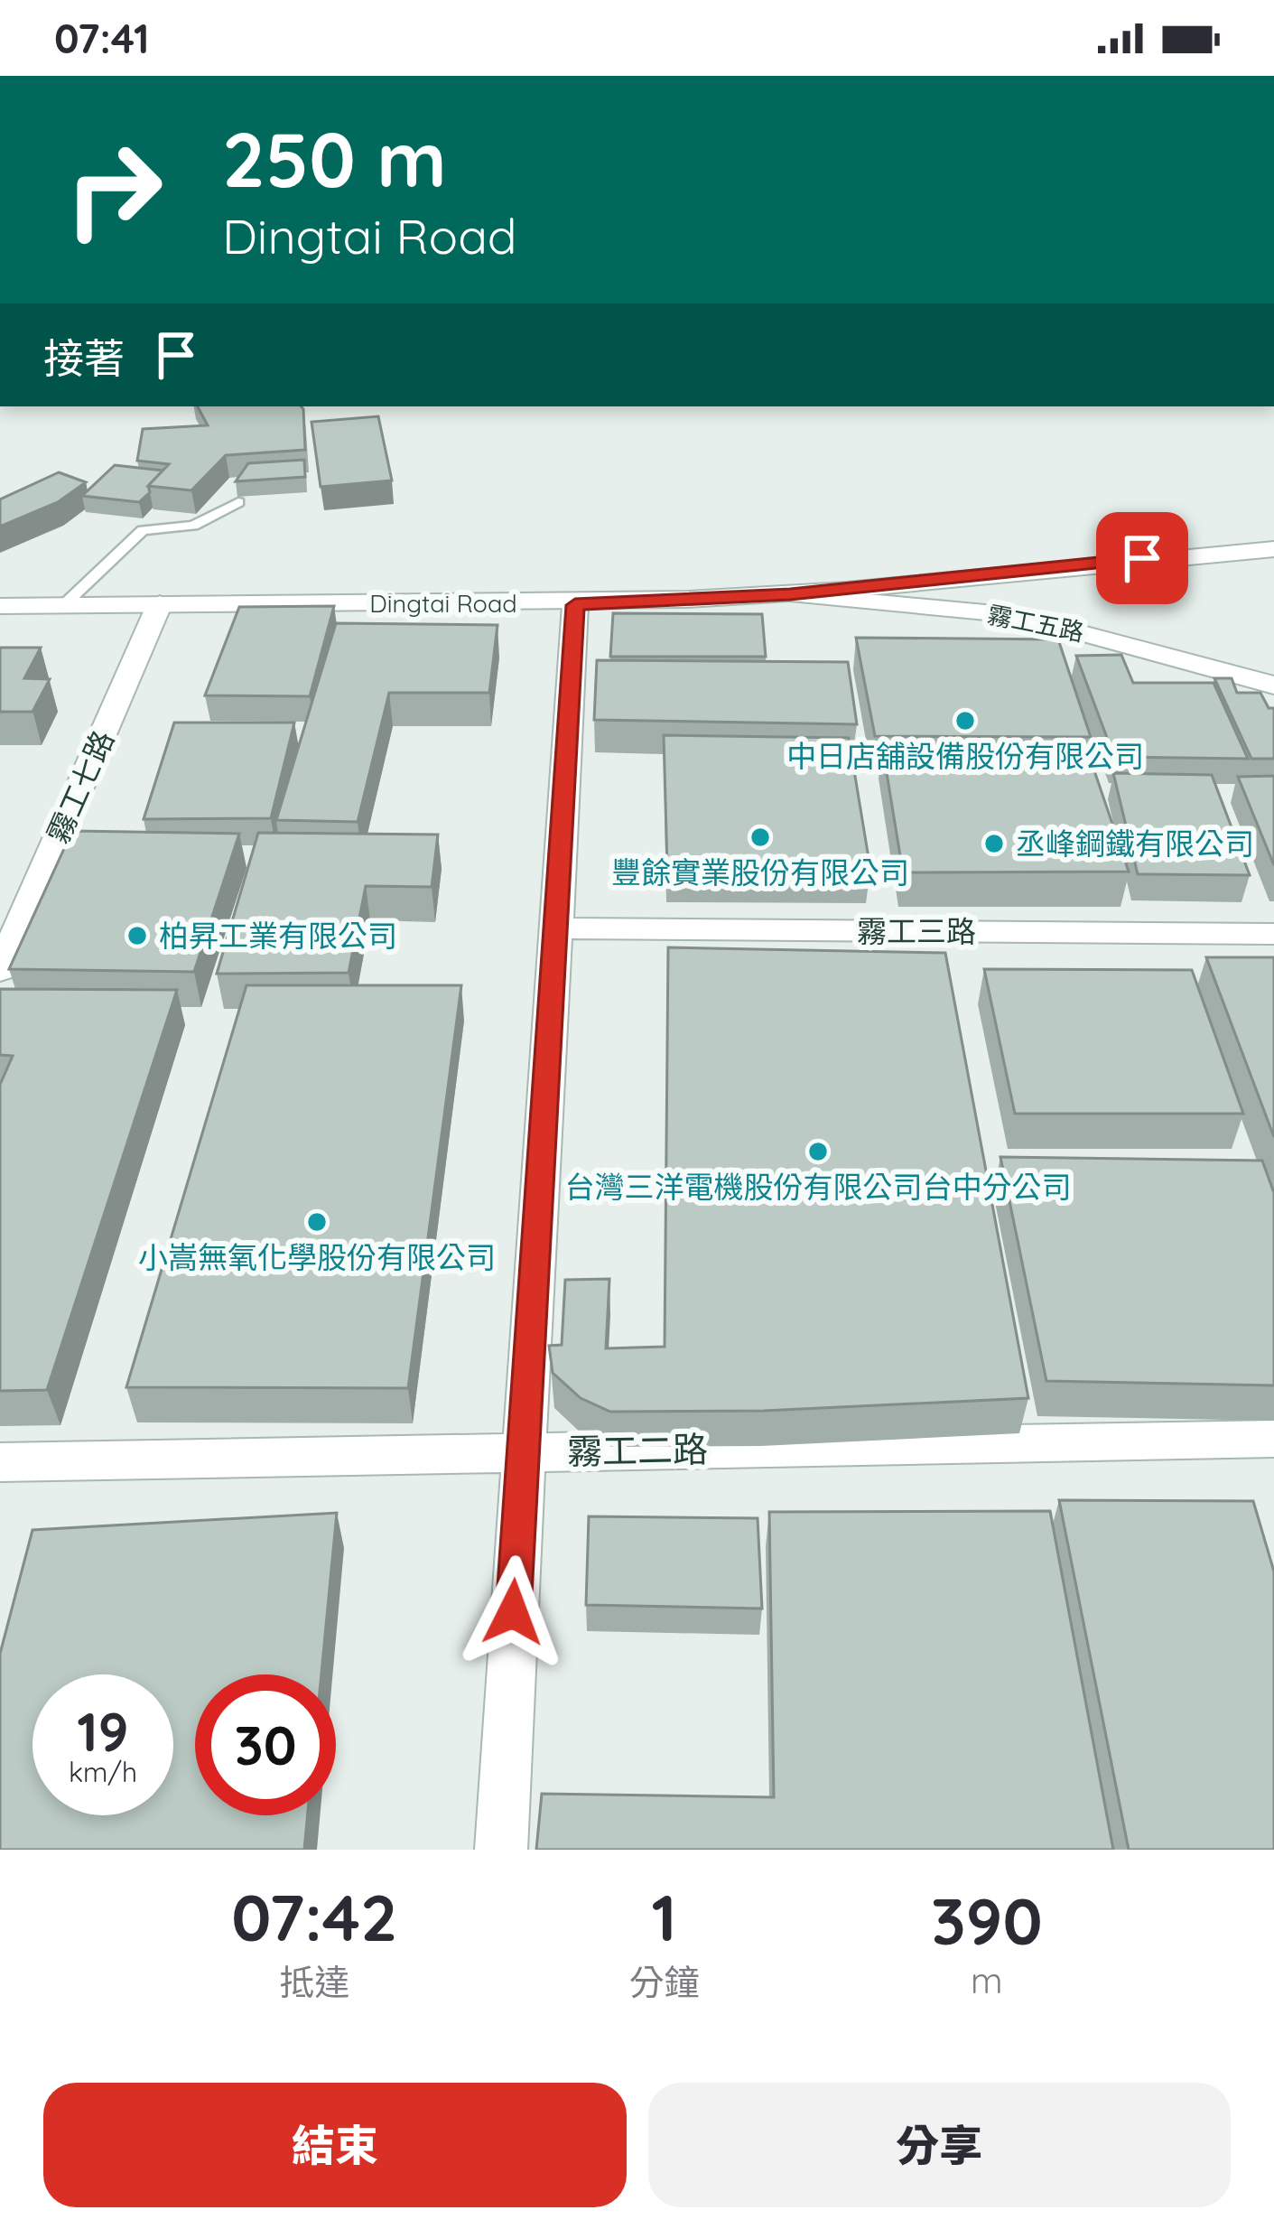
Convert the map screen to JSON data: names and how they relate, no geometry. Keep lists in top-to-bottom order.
{
  "streets": {
    "street": [
      "Dingtai Road",
      "霧工五路",
      "霧工七路",
      "霧工三路",
      "霧工二路"
    ]
  },
  "crossings": [
    ["Dingtai Road", "霧工五路"],
    ["Dingtai Road", "霧工七路"]
  ],
  "places": [
    "中日店舖設備股份有限公司",
    "豐餘實業股份有限公司",
    "丞峰鋼鐵有限公司",
    "柏昇工業有限公司",
    "台灣三洋電機股份有限公司台中分公司",
    "小嵩無氧化學股份有限公司"
  ],
  "page": {
    "status": "07:41",
    "turn": ["250 m", "Dingtai Road"],
    "then": "接著",
    "speed": "19 km/h",
    "limit": "30",
    "eta": [
      "07:42",
      "抵達",
      "1",
      "分鐘",
      "390",
      "m"
    ],
    "buttons": ["結束", "分享"]
  }
}
